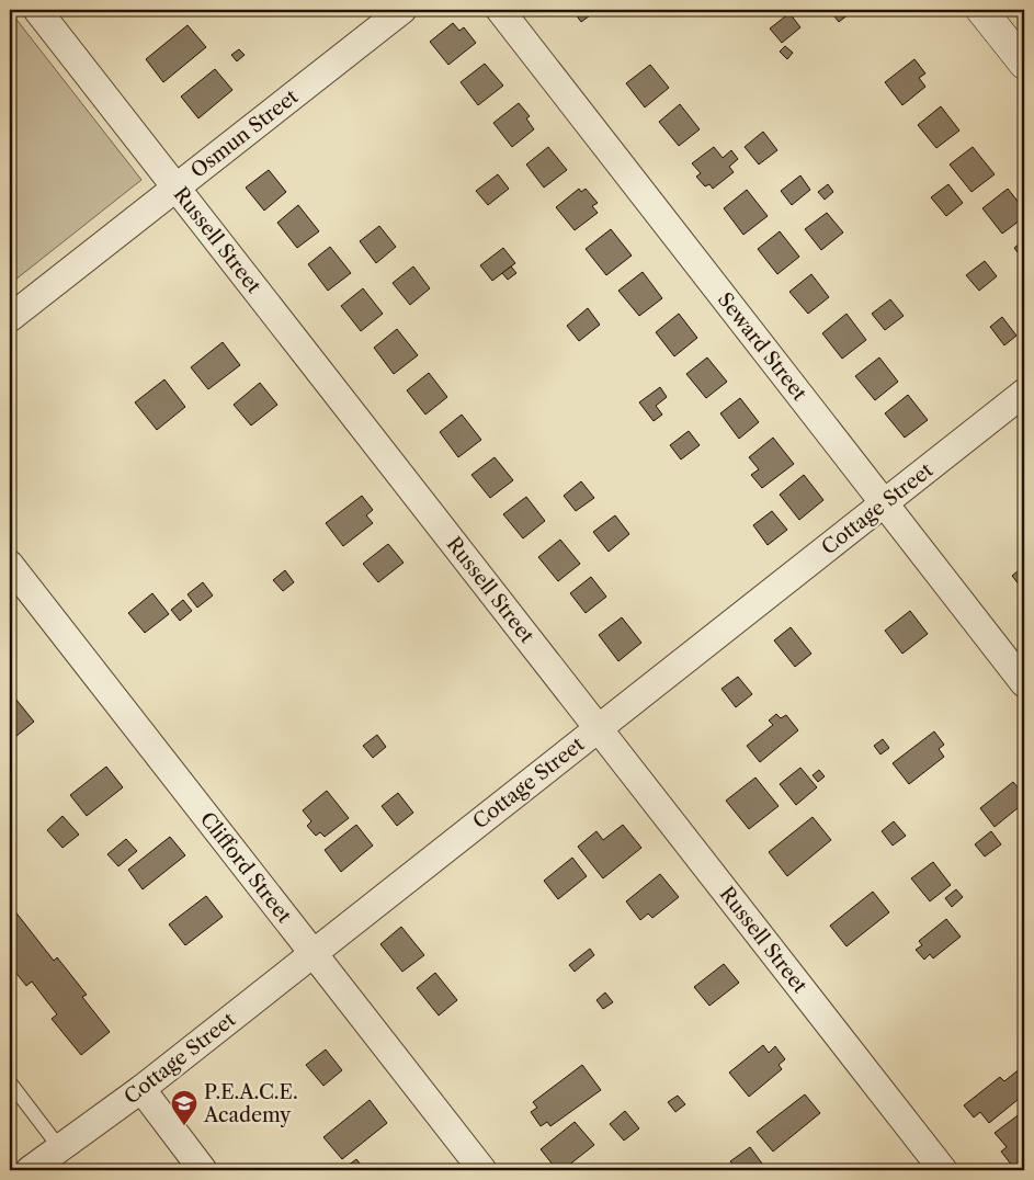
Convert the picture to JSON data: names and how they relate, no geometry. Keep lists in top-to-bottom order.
{
  "streets": {
    "street": [
      "Osmun Street",
      "Russell Street",
      "Seward Street",
      "Cottage Street",
      "Clifford Street"
    ]
  },
  "crossings": [
    ["Osmun Street", "Russell Street"],
    ["Russell Street", "Cottage Street"],
    ["Seward Street", "Cottage Street"],
    ["Cottage Street", "Clifford Street"]
  ],
  "places": {
    "school or university": ["P.E.A.C.E. Academy"]
  }
}
